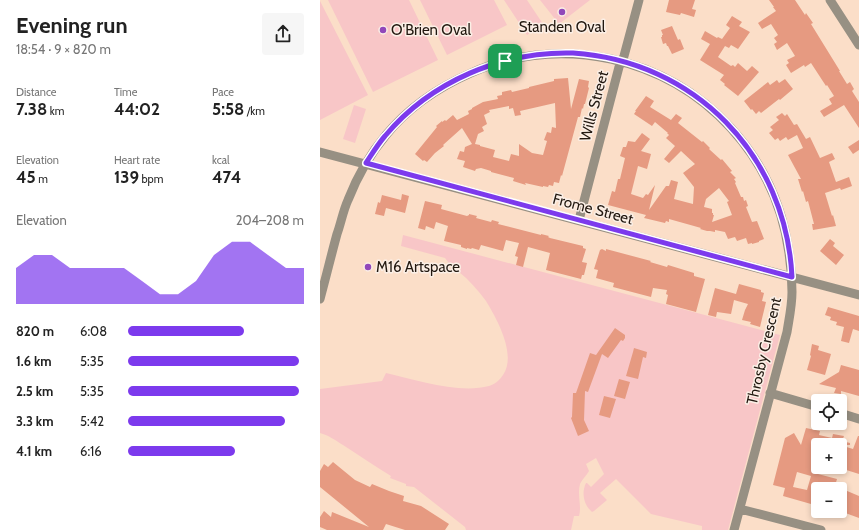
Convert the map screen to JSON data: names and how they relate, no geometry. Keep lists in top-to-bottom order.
{
  "streets": {
    "street": ["Wills Street", "Frome Street", "Throsby Crescent"]
  },
  "crossings": [
    ["Wills Street", "Frome Street"],
    ["Wills Street", "Throsby Crescent"],
    ["Frome Street", "Throsby Crescent"]
  ],
  "places": ["Standen Oval", "O'Brien Oval", "M16 Artspace"],
  "page": {
    "heading": ["Evening run", "18:54 · 9 × 820 m"],
    "stats": [
      ["Distance", "7.38 km"],
      ["Time", "44:02"],
      ["Pace", "5:58 /km"],
      ["Elevation", "45 m"],
      ["Heart rate", "139 bpm"],
      ["kcal", "474"]
    ],
    "chart": ["Elevation", "204–208 m"],
    "list": [
      {
        "name": "820 m",
        "note": "6:08"
      },
      {
        "name": "1.6 km",
        "note": "5:35"
      },
      {
        "name": "2.5 km",
        "note": "5:35"
      },
      {
        "name": "3.3 km",
        "note": "5:42"
      },
      {
        "name": "4.1 km",
        "note": "6:16"
      }
    ],
    "map_buttons": ["+", "−"]
  }
}
